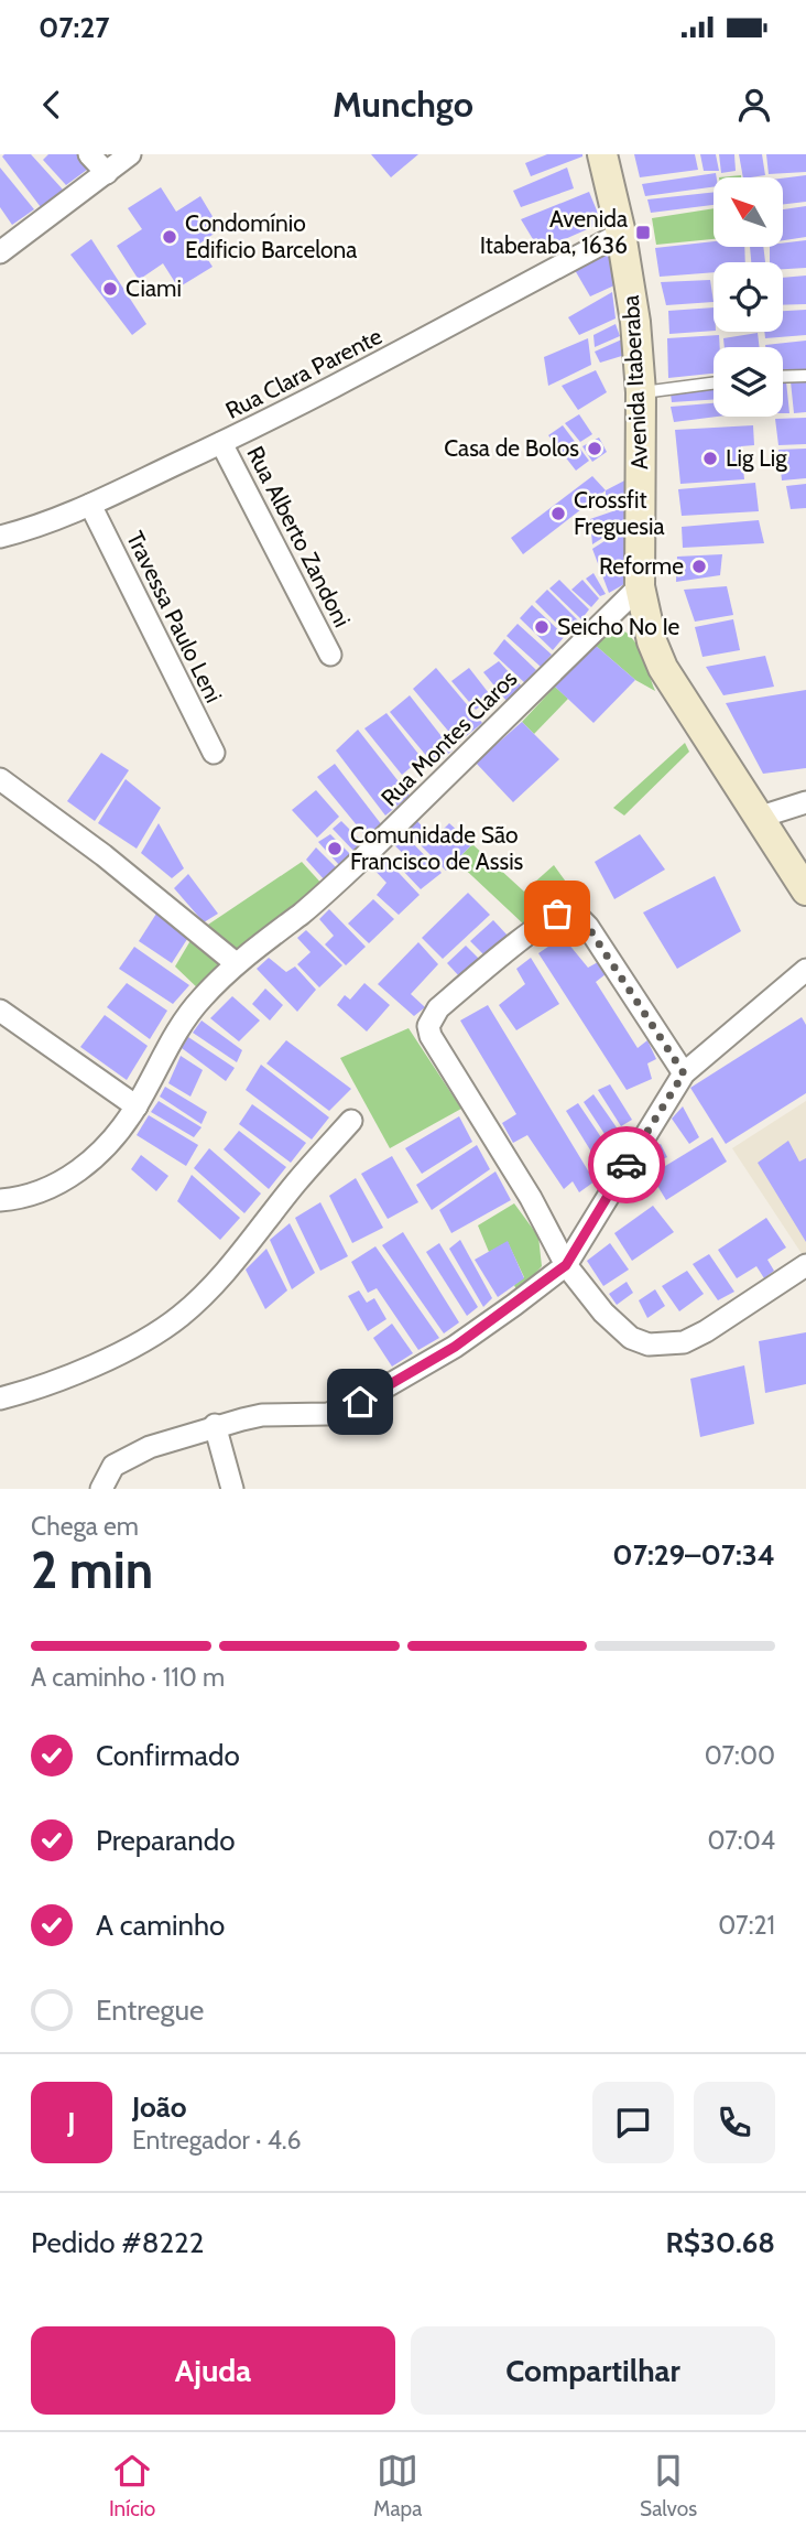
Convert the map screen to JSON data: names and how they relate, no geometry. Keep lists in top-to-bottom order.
{
  "streets": {
    "main road": ["Avenida Itaberaba"],
    "street": [
      "Rua Clara Parente",
      "Rua Alberto Zandoni",
      "Travessa Paulo Leni",
      "Rua Montes Claros"
    ]
  },
  "crossings": [
    ["Rua Clara Parente", "Avenida Itaberaba"],
    ["Rua Clara Parente", "Rua Alberto Zandoni"],
    ["Rua Clara Parente", "Travessa Paulo Leni"],
    ["Avenida Itaberaba", "Rua Montes Claros"]
  ],
  "places": {
    "transit": ["Avenida Itaberaba, 1636"],
    "other": [
      "Condomínio Edificio Barcelona",
      "Ciami",
      "Casa de Bolos",
      "Lig Lig",
      "Crossfit Freguesia",
      "Reforme",
      "Seicho No Ie",
      "Comunidade São Francisco de Assis"
    ]
  },
  "north": "top left",
  "page": {
    "status": "07:27",
    "header": "Munchgo",
    "heading": ["2 min", "Chega em", "07:29–07:34"],
    "panel": [
      "João",
      "Entregador · 4.6",
      "Pedido #8222",
      "R$30.68"
    ],
    "bar": "A caminho · 110 m",
    "list": [
      ["Confirmado", "07:00"],
      ["Preparando", "07:04"],
      ["A caminho", "07:21"],
      "Entregue"
    ],
    "round": "J",
    "buttons": ["Ajuda", "Compartilhar"],
    "tabs": ["Início", "Mapa", "Salvos"]
  }
}
